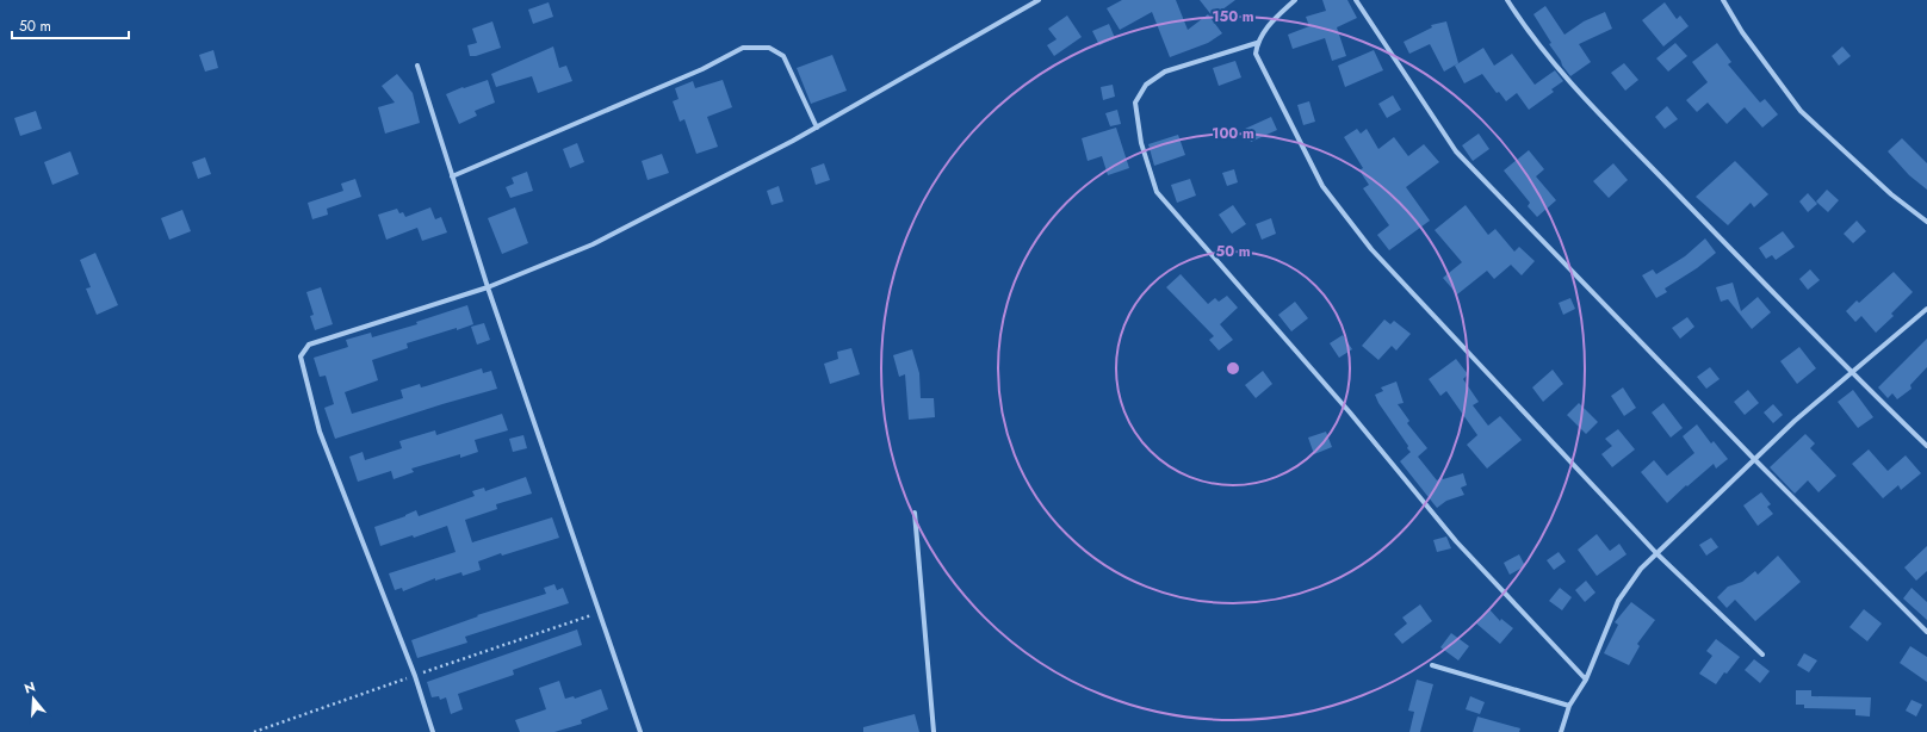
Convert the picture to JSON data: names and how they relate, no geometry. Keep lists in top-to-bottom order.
{
  "scale_bar": "50 m",
  "north": "top",
  "rings": ["150 m", "100 m", "50 m"]
}
